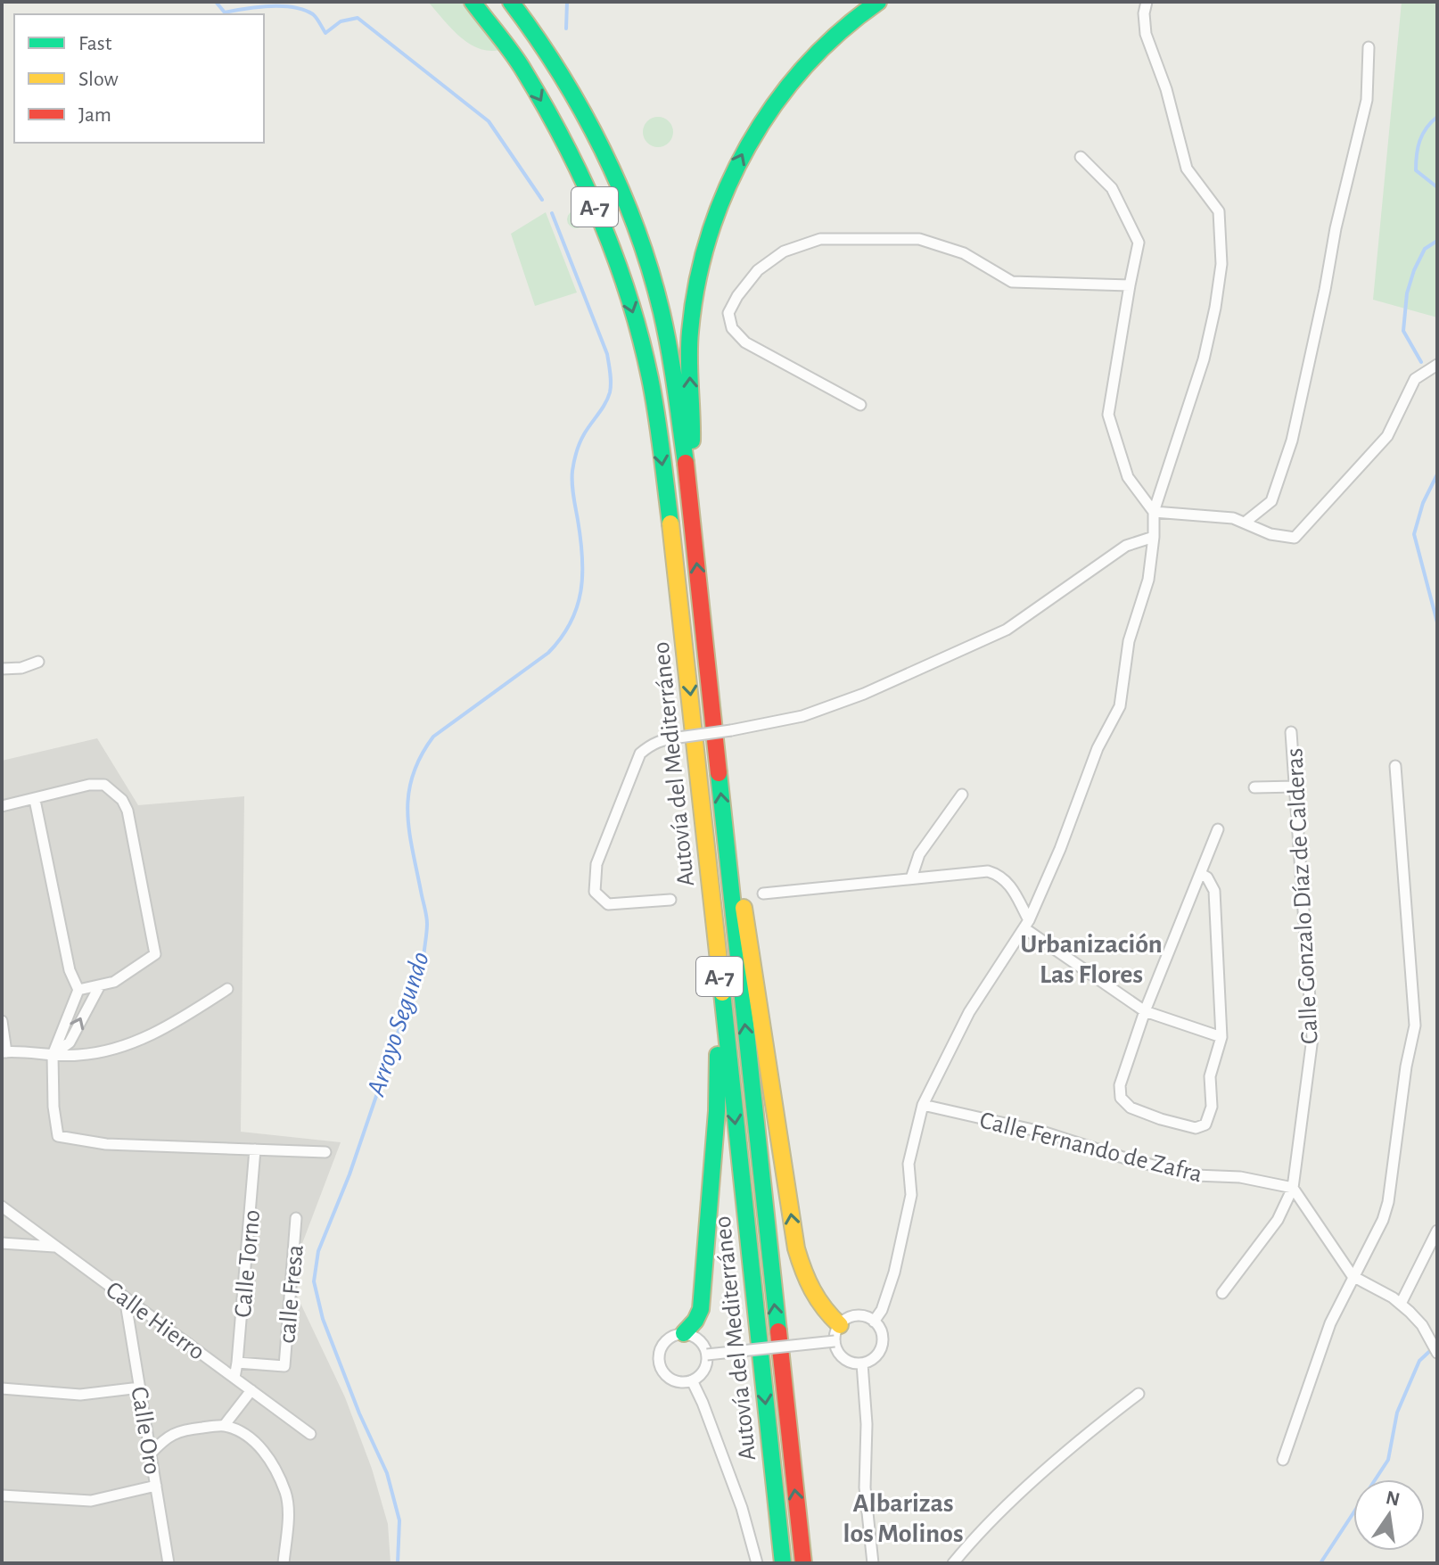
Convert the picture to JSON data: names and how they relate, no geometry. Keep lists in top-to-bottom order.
{
  "streets": {
    "highway": ["A-7", "Autovía del Mediterráneo"],
    "street": [
      "Calle Gonzalo Díaz de Calderas",
      "Calle Fernando de Zafra",
      "Calle Torno",
      "calle Fresa",
      "Calle Hierro",
      "Calle Oro"
    ]
  },
  "crossings": [
    ["Calle Gonzalo Díaz de Calderas", "Calle Fernando de Zafra"],
    ["Calle Torno", "calle Fresa"],
    ["Calle Torno", "Calle Hierro"],
    ["Calle Hierro", "Calle Oro"]
  ],
  "districts": ["Urbanización Las Flores", "Albarizas los Molinos"],
  "water": ["Arroyo Segundo"],
  "legend": ["Fast", "Slow", "Jam"],
  "north": "top"
}
